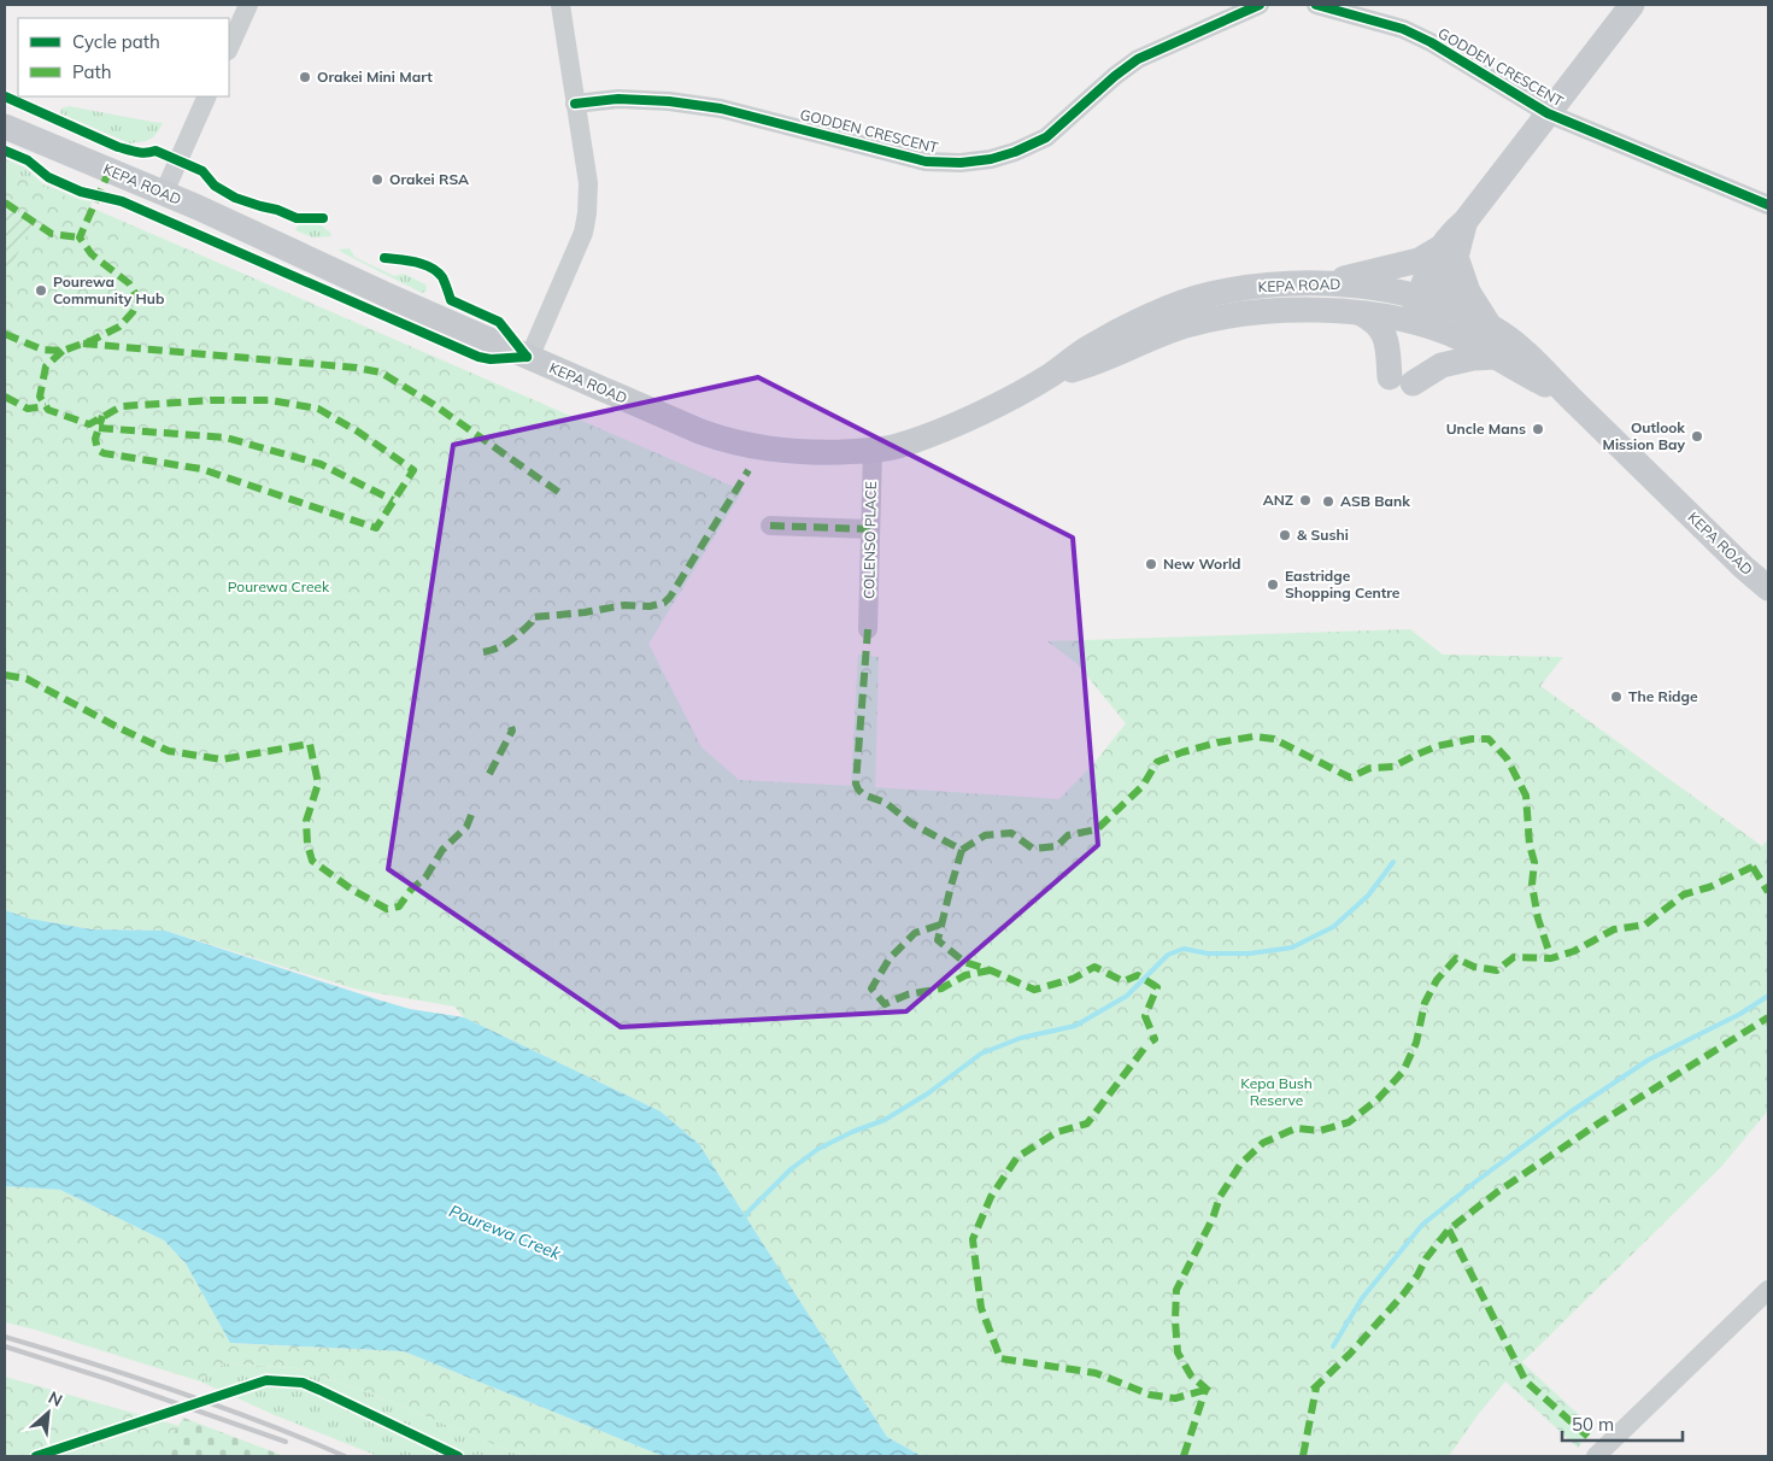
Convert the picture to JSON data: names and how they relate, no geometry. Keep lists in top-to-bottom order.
{
  "streets": {
    "main road": ["KEPA ROAD"],
    "street": ["GODDEN CRESCENT", "COLENSO PLACE"]
  },
  "crossings": [
    ["KEPA ROAD", "COLENSO PLACE"]
  ],
  "water": ["Pourewa Creek"],
  "parks": ["Pourewa Creek", "Kepa Bush Reserve"],
  "places": [
    "Orakei Mini Mart",
    "Orakei RSA",
    "Pourewa Community Hub",
    "Uncle Mans",
    "Outlook Mission Bay",
    "ANZ",
    "ASB Bank",
    "& Sushi",
    "New World",
    "Eastridge Shopping Centre",
    "The Ridge"
  ],
  "legend": ["Cycle path", "Path"],
  "scale_bar": "50 m",
  "north": "top right"
}
